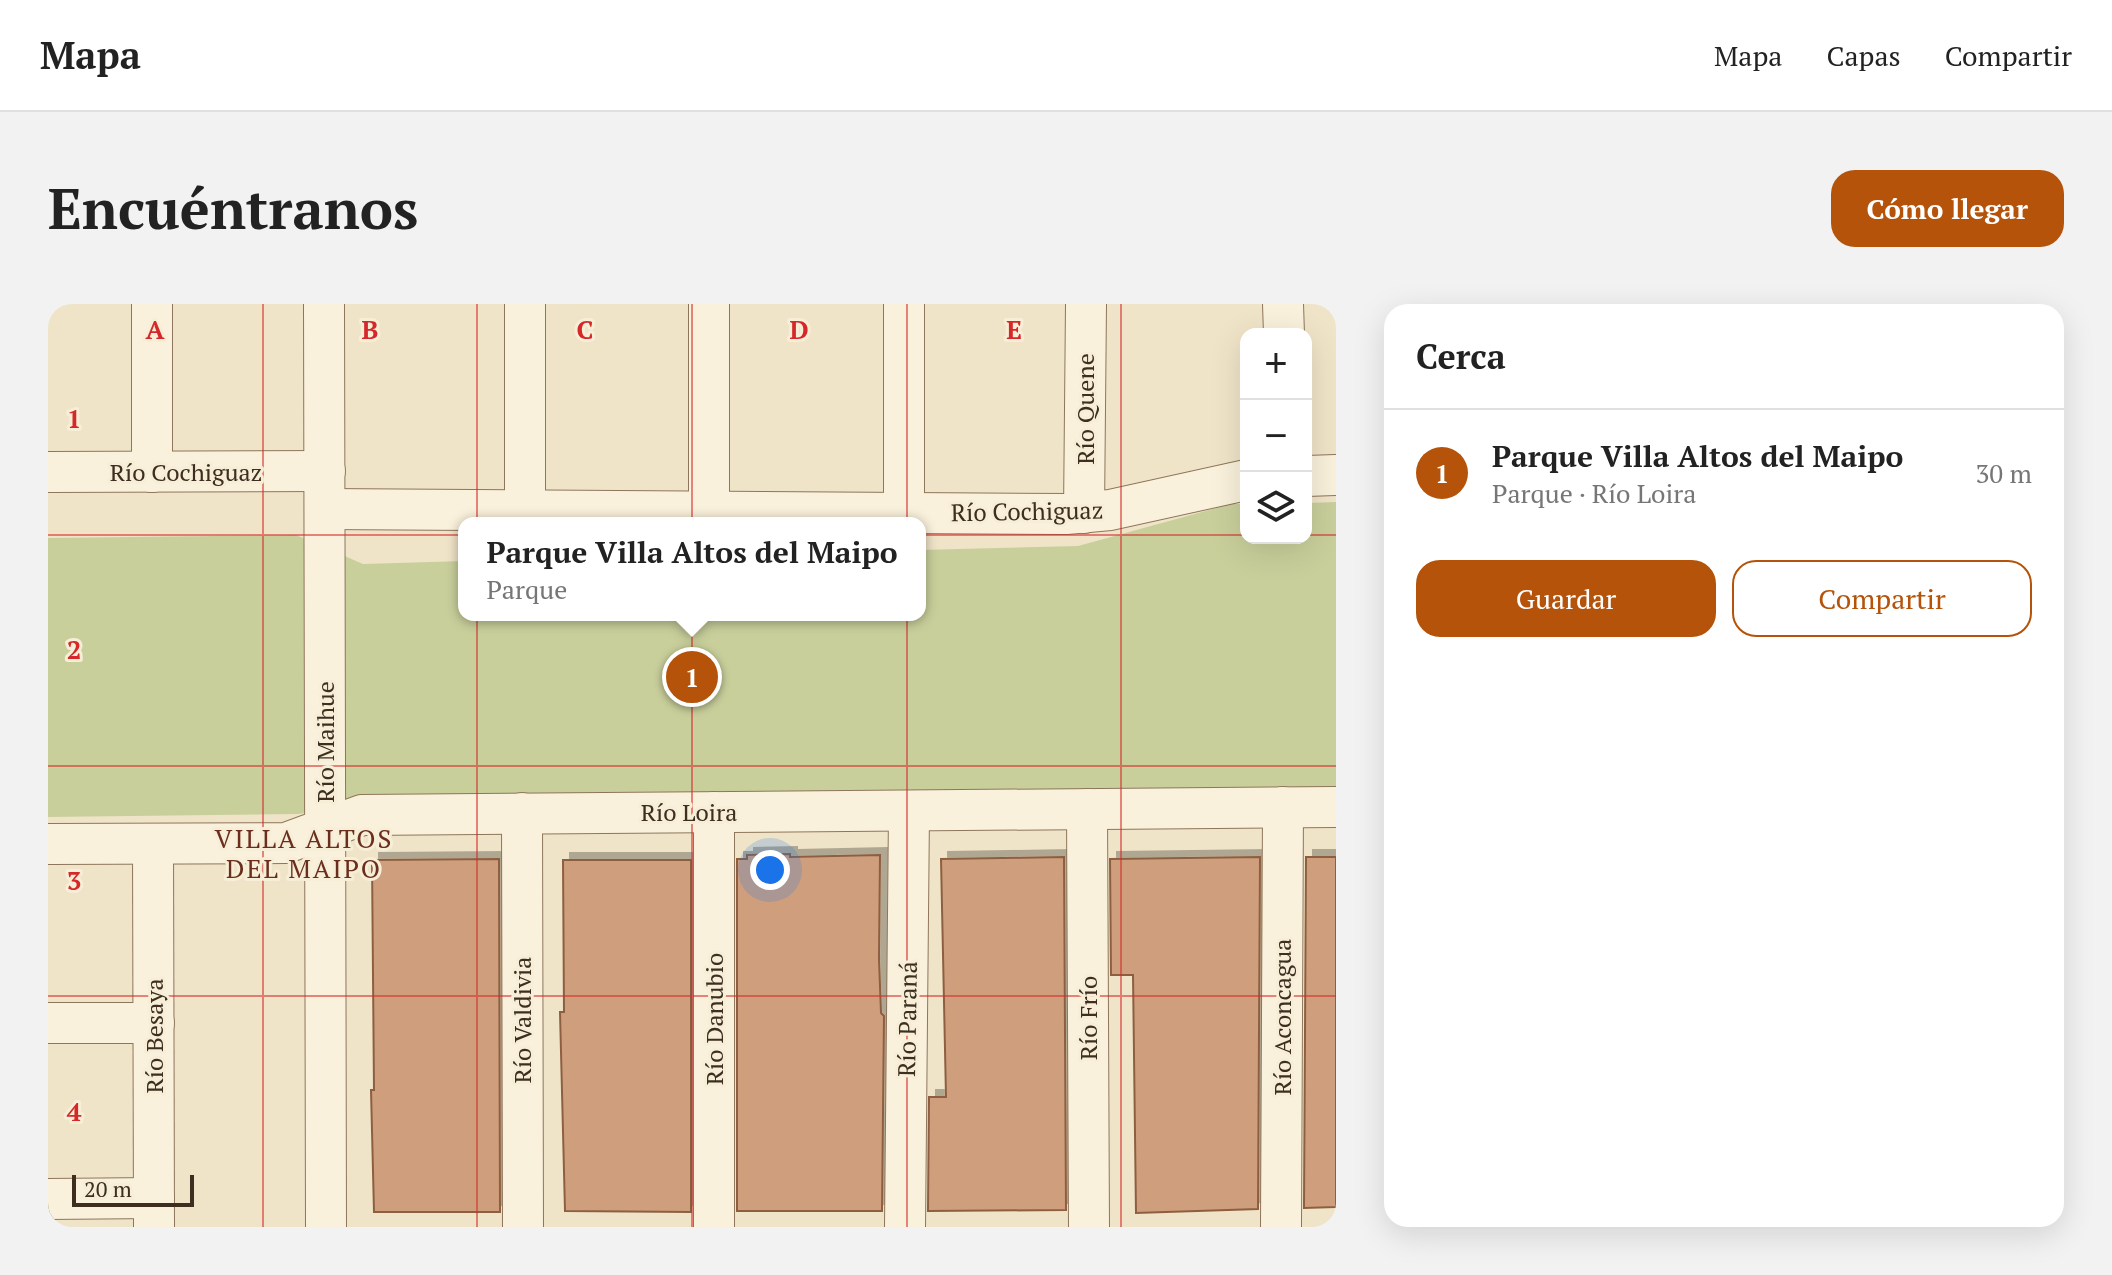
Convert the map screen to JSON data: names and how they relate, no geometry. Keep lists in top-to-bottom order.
{
  "streets": {
    "street": [
      "Río Quene",
      "Río Cochiguaz",
      "Río Maihue",
      "Río Loira",
      "Río Aconcagua",
      "Río Frío",
      "Río Danubio",
      "Río Paraná",
      "Río Valdivia",
      "Río Besaya"
    ]
  },
  "crossings": [
    ["Río Quene", "Río Cochiguaz"],
    ["Río Cochiguaz", "Río Maihue"],
    ["Río Maihue", "Río Loira"],
    ["Río Loira", "Río Aconcagua"],
    ["Río Loira", "Río Frío"],
    ["Río Loira", "Río Danubio"],
    ["Río Loira", "Río Paraná"],
    ["Río Loira", "Río Valdivia"],
    ["Río Loira", "Río Besaya"]
  ],
  "districts": ["VILLA ALTOS DEL MAIPO"],
  "scale_bar": "20 m",
  "page": {
    "header": "Mapa",
    "nav": ["Mapa", "Capas", "Compartir"],
    "buttons": [
      "Cómo llegar",
      ["Guardar", "Compartir"]
    ],
    "title": "Encuéntranos",
    "heading": "Cerca",
    "map_buttons": ["+", "−"],
    "list": [
      {
        "mark": "1",
        "name": "Parque Villa Altos del Maipo",
        "note": "Parque · Río Loira",
        "value": "30 m"
      }
    ],
    "popup": ["Parque Villa Altos del Maipo", "Parque"],
    "pins": "1",
    "scale": "20 m"
  },
  "grid": {
    "columns": [
      "A",
      "B",
      "C",
      "D",
      "E"
    ],
    "rows": [
      "1",
      "2",
      "3",
      "4"
    ]
  }
}
